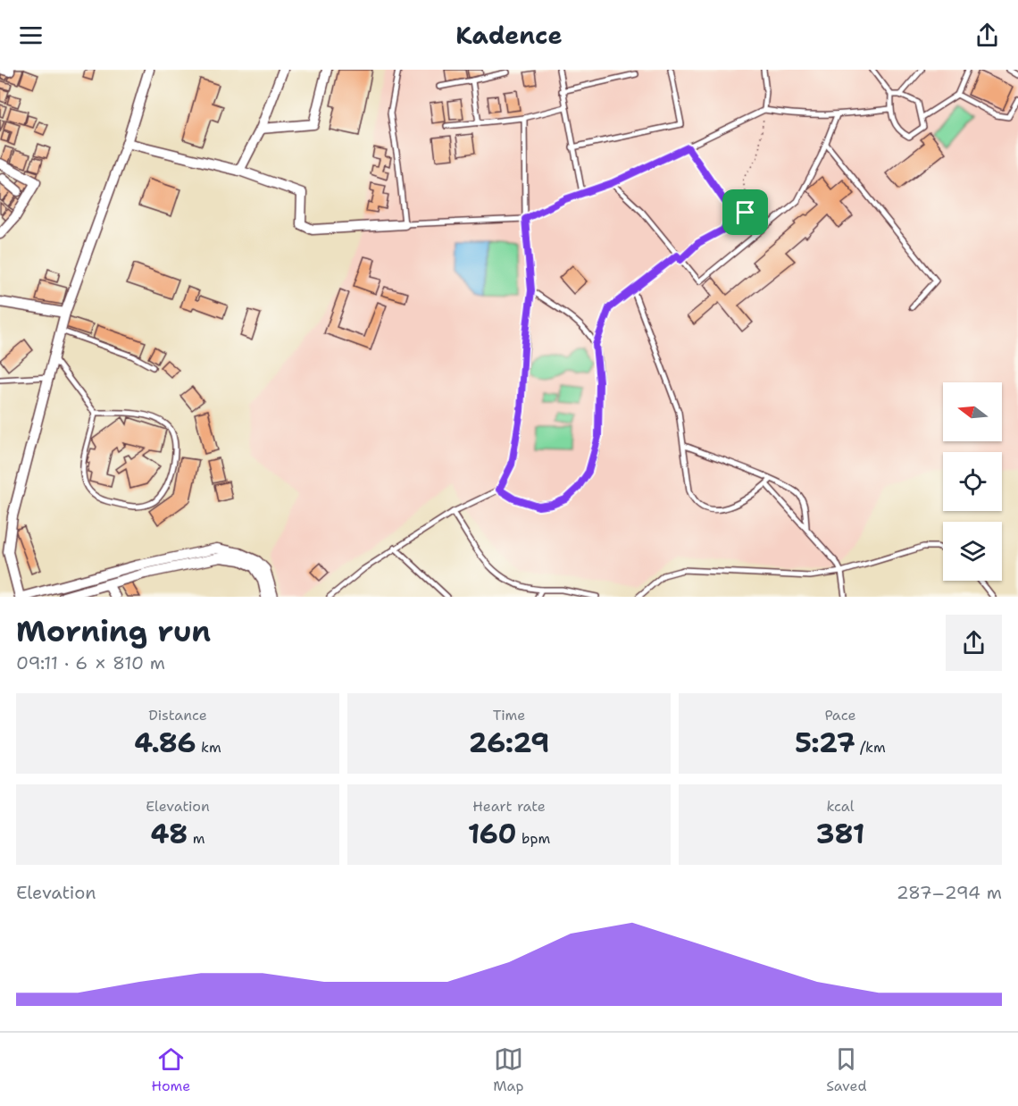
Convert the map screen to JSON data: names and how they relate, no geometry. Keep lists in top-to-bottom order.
{
  "north": "left",
  "page": {
    "header": "Kadence",
    "heading": ["Morning run", "09:11 · 6 × 810 m"],
    "stats": [
      ["Distance", "4.86 km"],
      ["Time", "26:29"],
      ["Pace", "5:27 /km"],
      ["Elevation", "48 m"],
      ["Heart rate", "160 bpm"],
      ["kcal", "381"]
    ],
    "chart": ["Elevation", "287–294 m"],
    "tabs": ["Home", "Map", "Saved"]
  }
}
